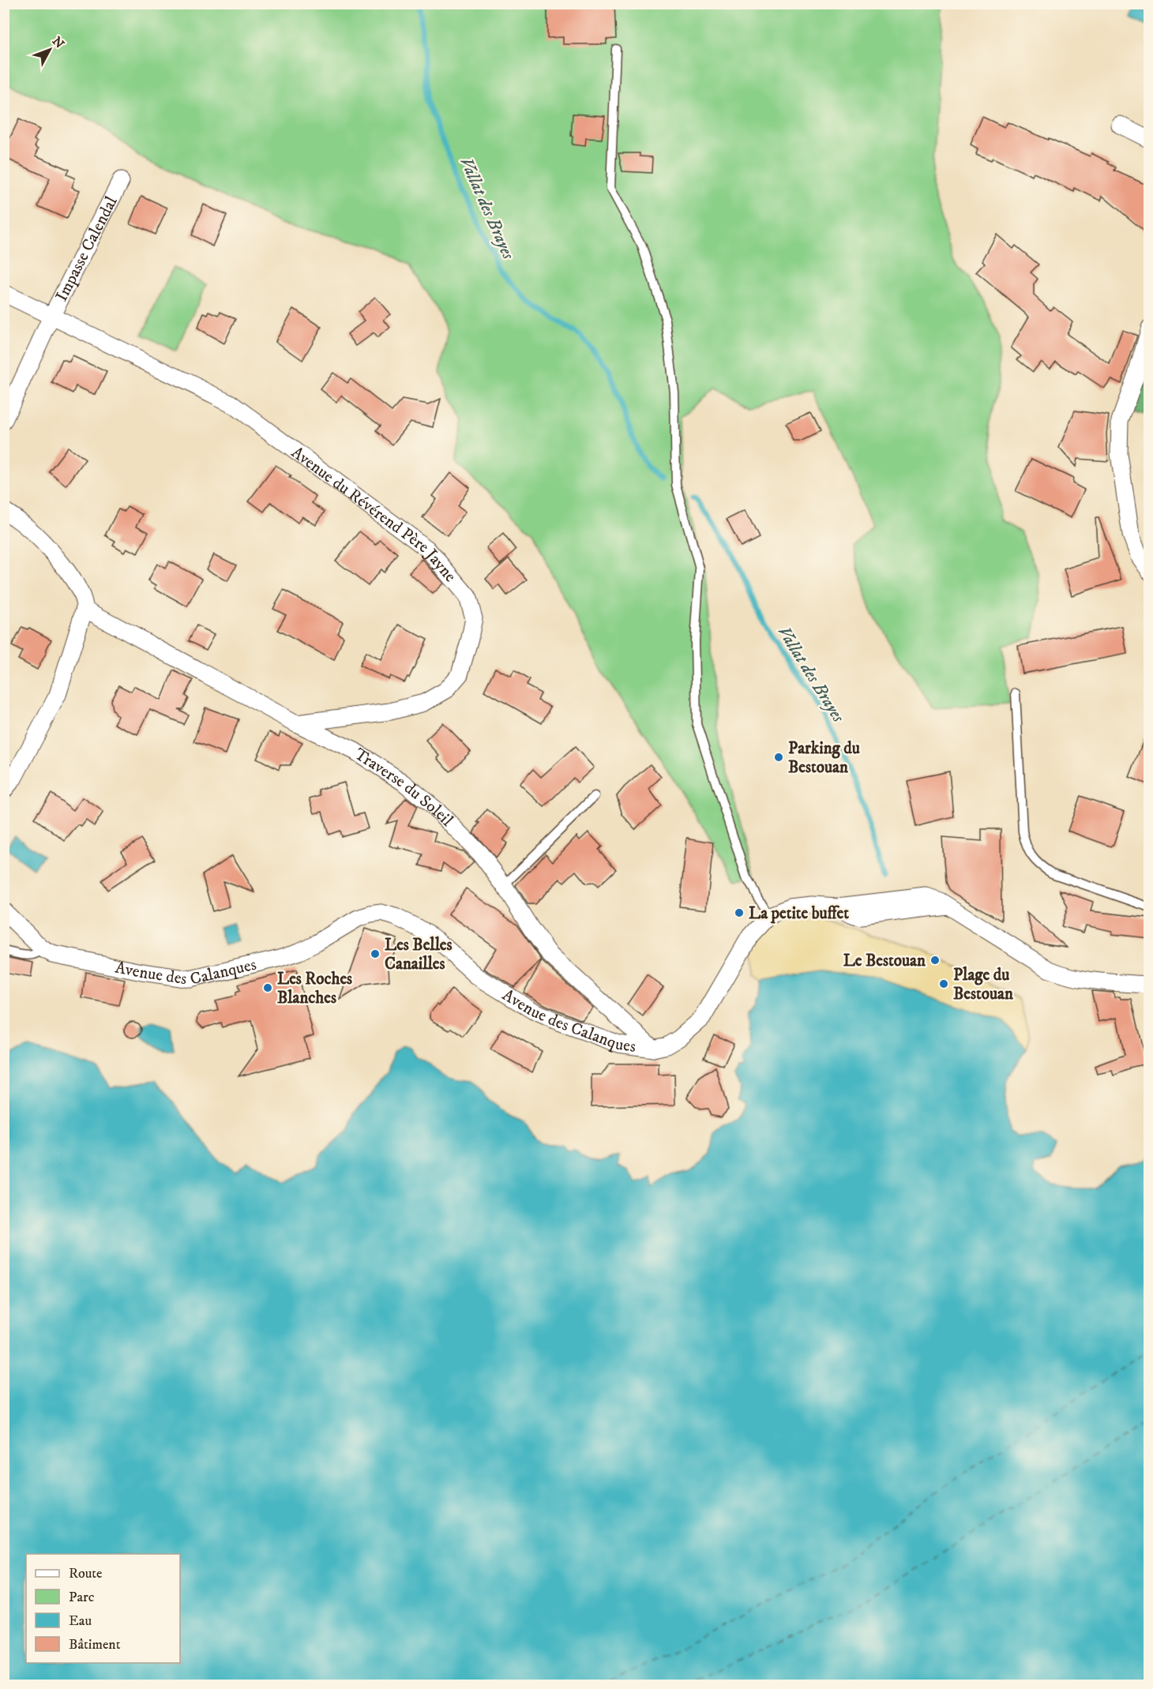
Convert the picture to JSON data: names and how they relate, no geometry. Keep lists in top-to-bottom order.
{
  "streets": {
    "street": [
      "Impasse Calendal",
      "Avenue du Révérend Père Jayne",
      "Traverse du Soleil",
      "Avenue des Calanques"
    ]
  },
  "crossings": [
    ["Impasse Calendal", "Avenue du Révérend Père Jayne"],
    ["Avenue du Révérend Père Jayne", "Traverse du Soleil"],
    ["Traverse du Soleil", "Avenue des Calanques"]
  ],
  "water": ["Vallat des Brayes"],
  "places": [
    "Parking du Bestouan",
    "La petite buffet",
    "Les Belles Canailles",
    "Le Bestouan",
    "Plage du Bestouan",
    "Les Roches Blanches"
  ],
  "legend": [
    "Route",
    "Parc",
    "Eau",
    "Bâtiment"
  ],
  "north": "top right"
}
